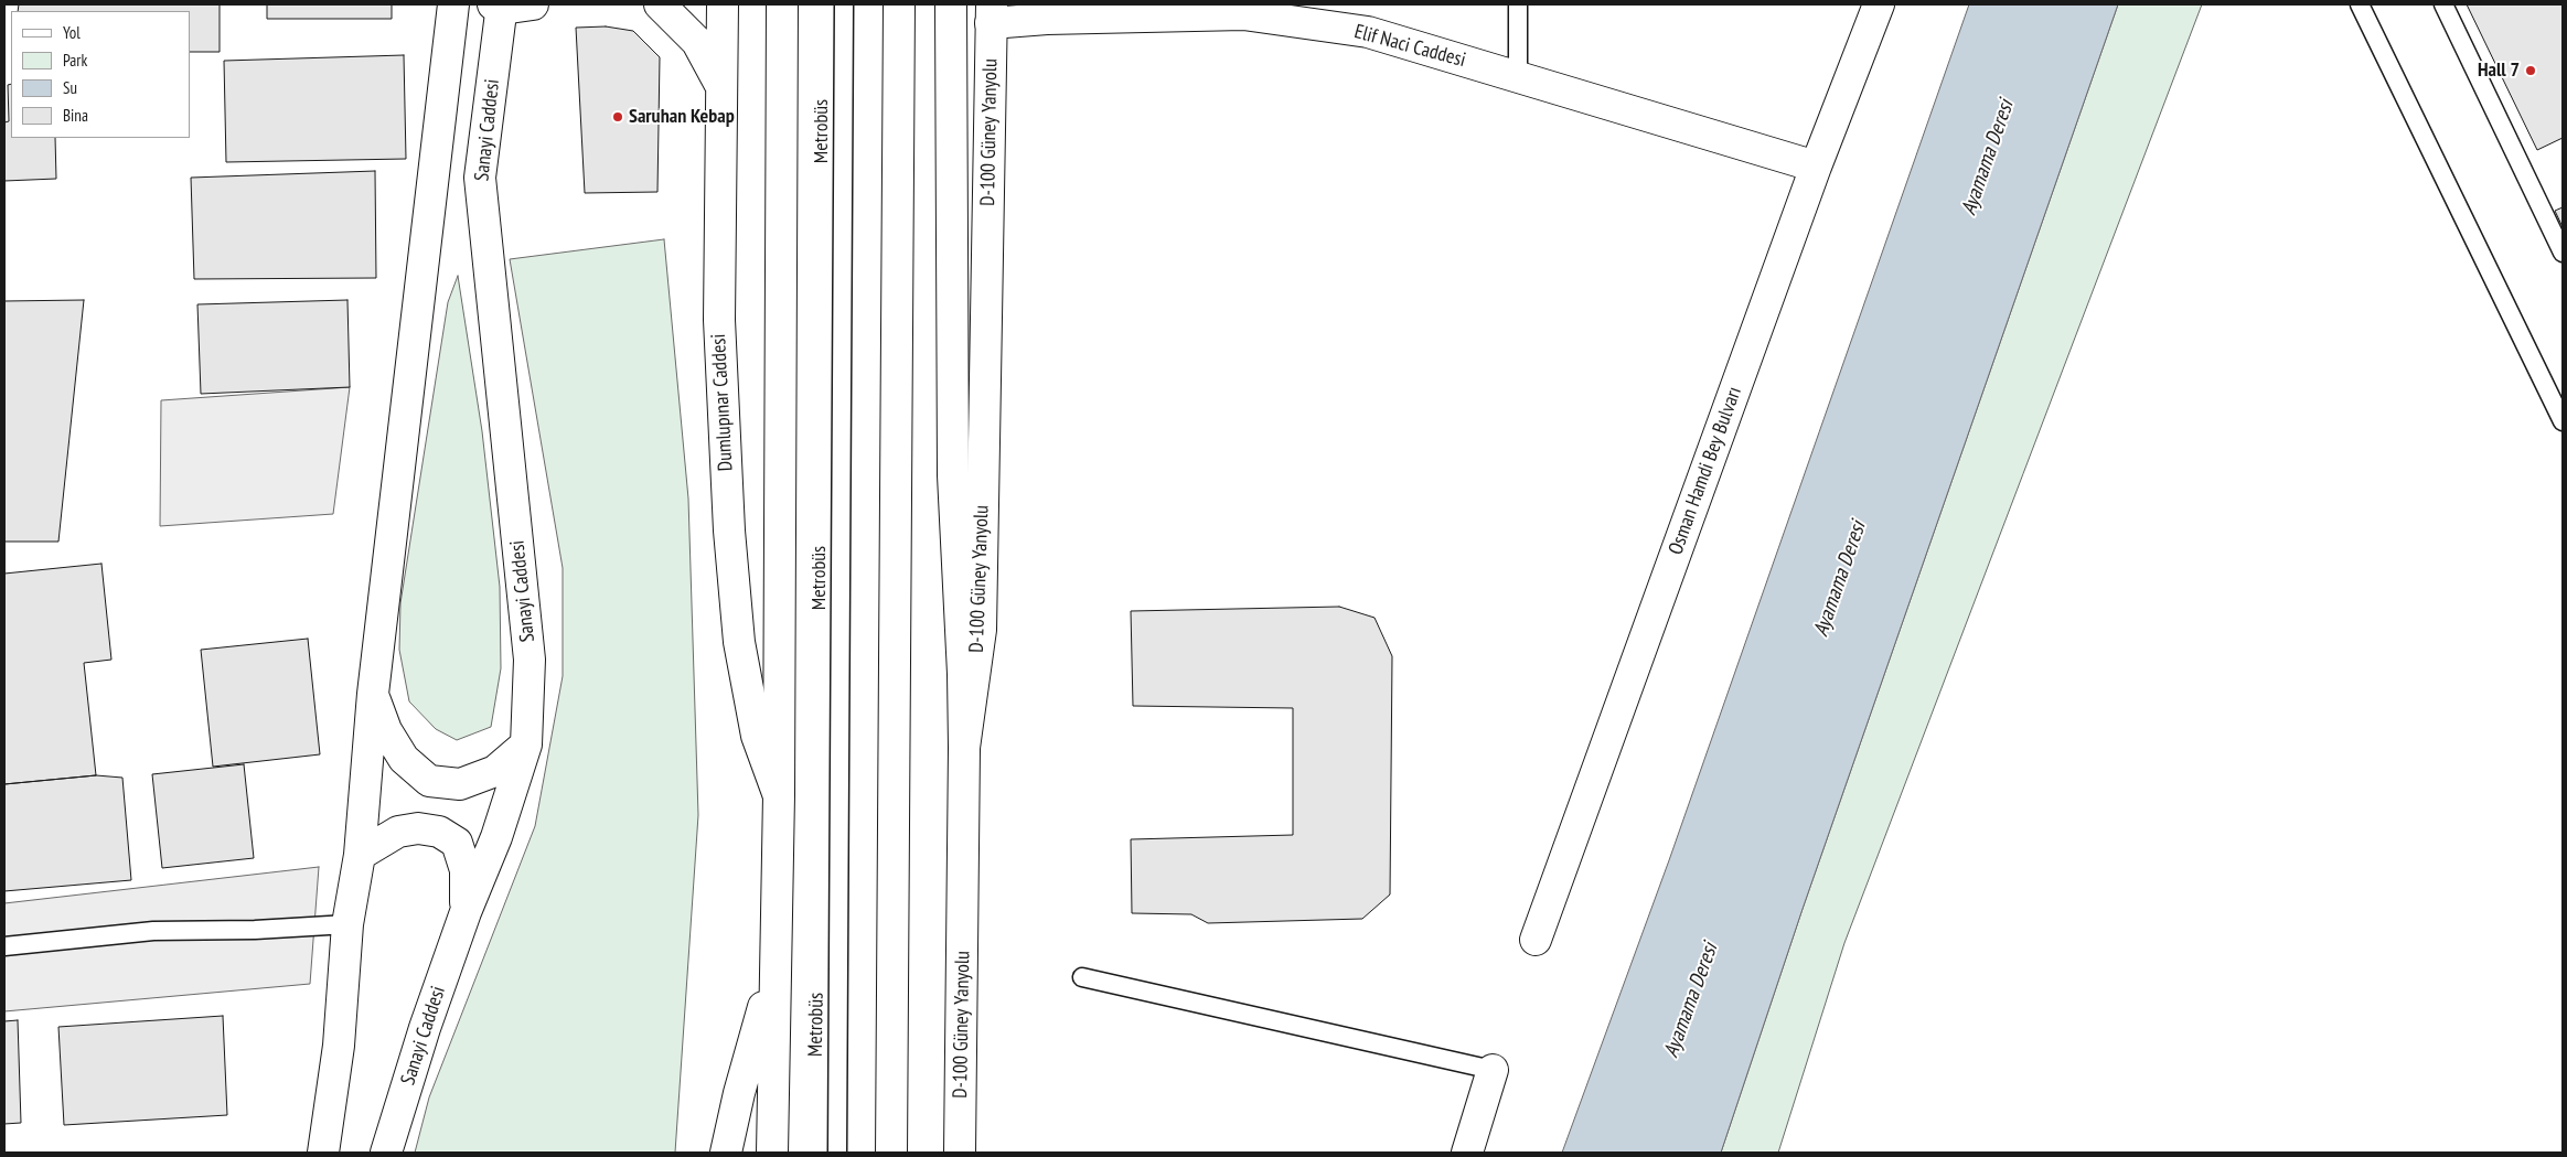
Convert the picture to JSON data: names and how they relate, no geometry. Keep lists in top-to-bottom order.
{
  "streets": {
    "main road": [
      "Elif Naci Caddesi",
      "Sanayi Caddesi",
      "D-100 Güney Yanyolu",
      "Dumlupınar Caddesi",
      "Osman Hamdi Bey Bulvarı"
    ],
    "lane": ["Metrobüs"]
  },
  "crossings": [
    ["Elif Naci Caddesi", "D-100 Güney Yanyolu"],
    ["Elif Naci Caddesi", "Osman Hamdi Bey Bulvarı"]
  ],
  "water": ["Ayamama Deresi"],
  "places": ["Hall 7", "Saruhan Kebap"],
  "legend": [
    "Yol",
    "Park",
    "Su",
    "Bina"
  ]
}
